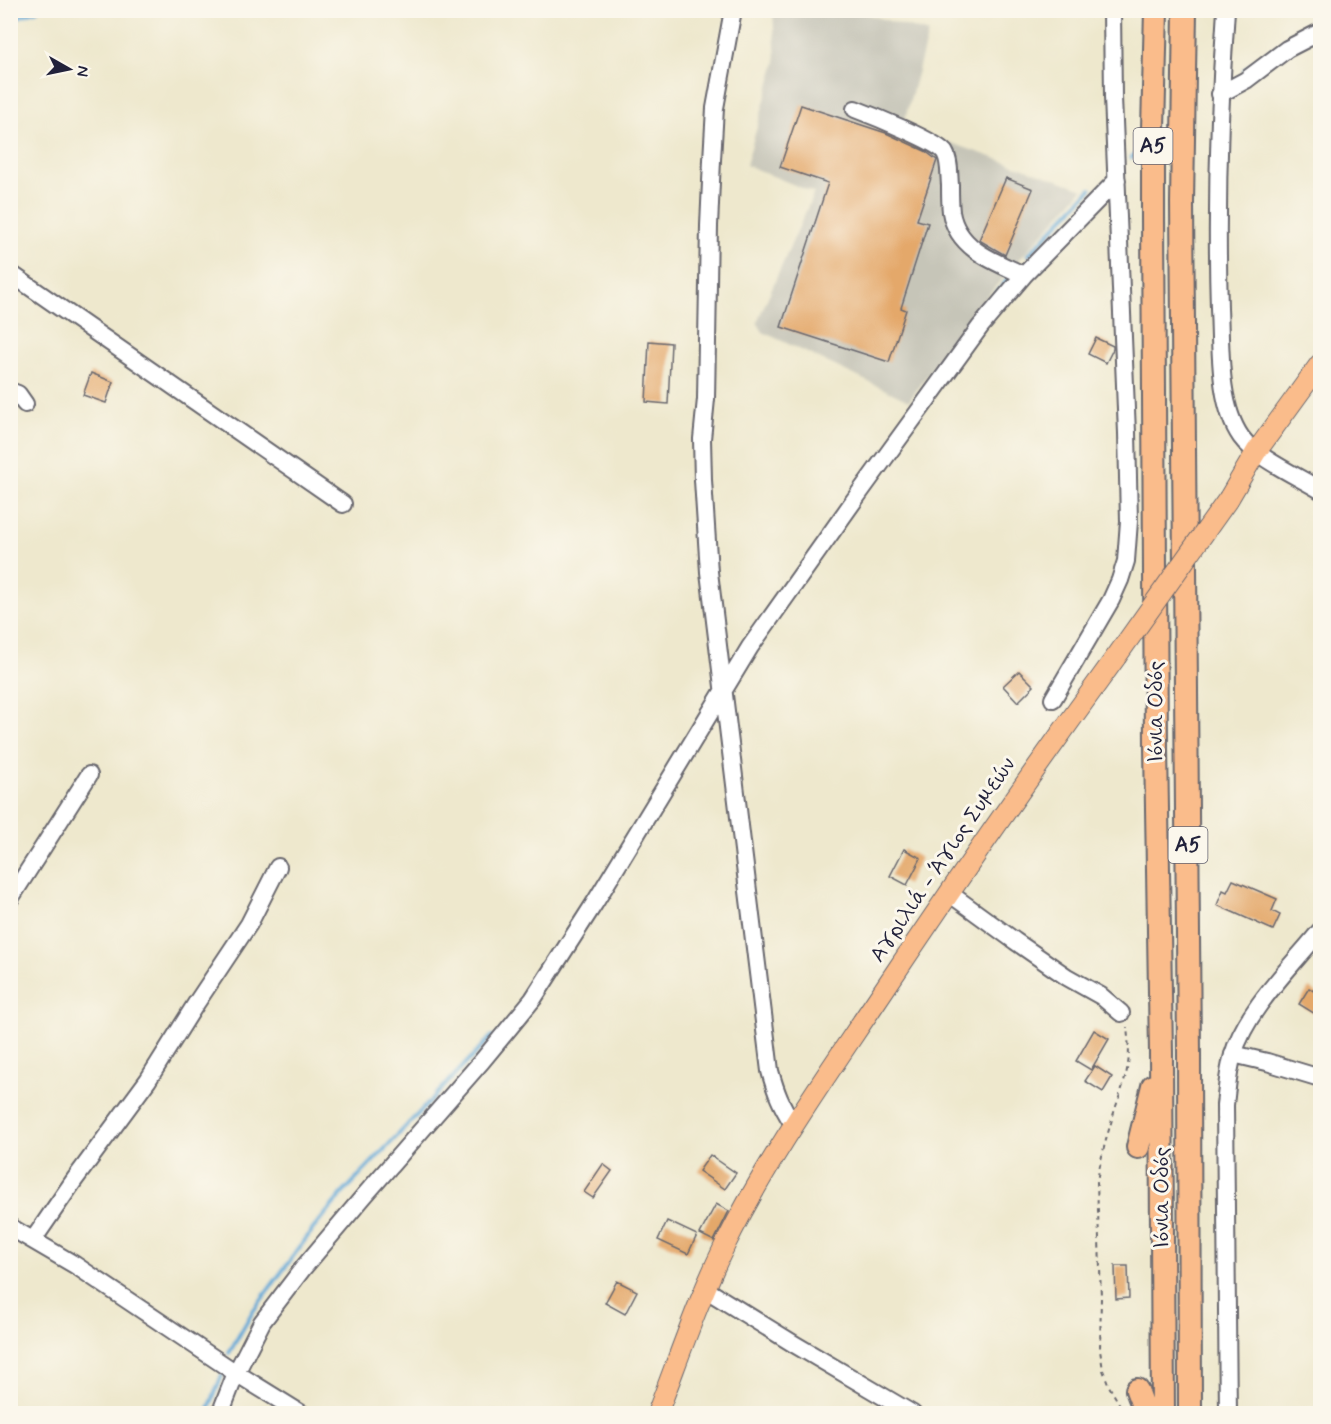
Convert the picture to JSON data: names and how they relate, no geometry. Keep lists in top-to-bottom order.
{
  "streets": {
    "highway": ["Α5", "Ιόνια Οδός"],
    "main road": ["Αγριλιά - Άγιος Συμεών"]
  },
  "north": "right"
}
